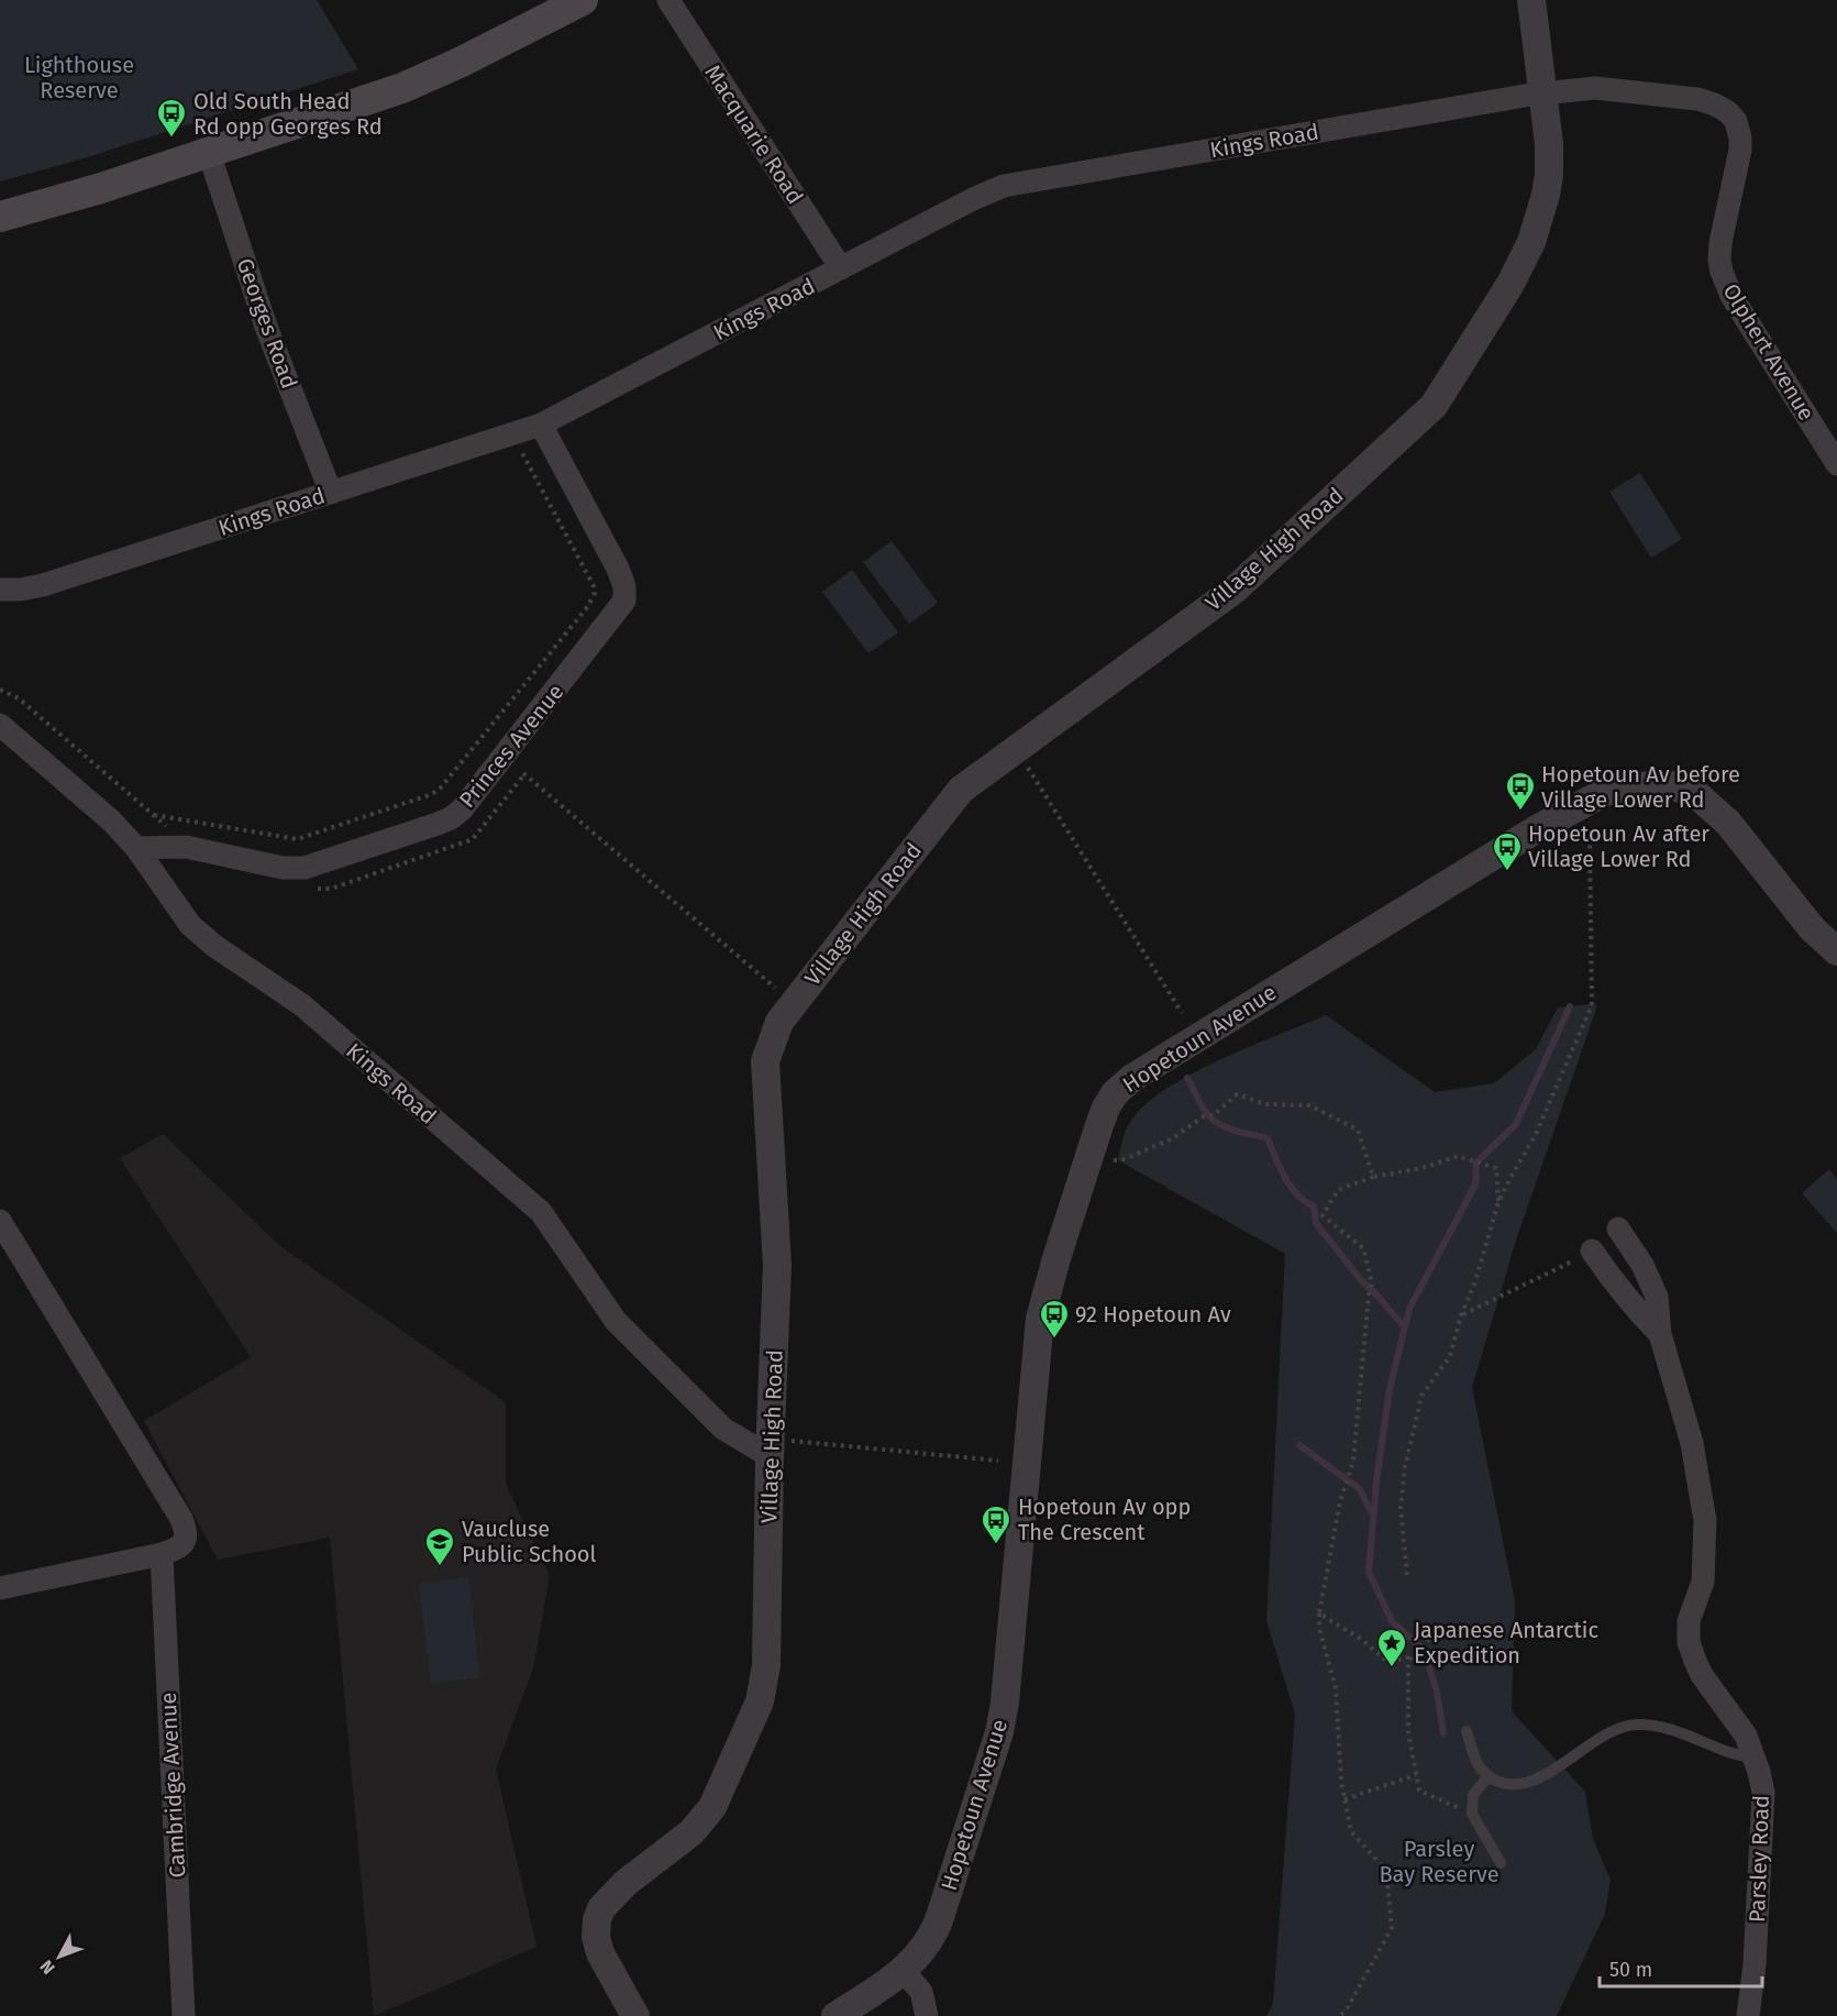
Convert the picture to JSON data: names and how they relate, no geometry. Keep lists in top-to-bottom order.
{
  "streets": {
    "street": [
      "Macquarie Road",
      "Kings Road",
      "Georges Road",
      "Olphert Avenue",
      "Village High Road",
      "Princes Avenue",
      "Hopetoun Avenue",
      "Cambridge Avenue",
      "Parsley Road"
    ]
  },
  "crossings": [
    ["Macquarie Road", "Kings Road"],
    ["Kings Road", "Georges Road"],
    ["Kings Road", "Olphert Avenue"],
    ["Kings Road", "Village High Road"],
    ["Kings Road", "Princes Avenue"],
    ["Olphert Avenue", "Village High Road"]
  ],
  "parks": ["Lighthouse Reserve", "Parsley Bay Reserve"],
  "places": {
    "bus stop": [
      "Old South Head Rd opp Georges Rd",
      "Hopetoun Av before Village Lower Rd",
      "Hopetoun Av after Village Lower Rd",
      "92 Hopetoun Av",
      "Hopetoun Av opp The Crescent"
    ],
    "school or university": ["Vaucluse Public School"],
    "place": ["Japanese Antarctic Expedition"]
  },
  "scale_bar": "50 m",
  "north": "bottom left"
}
